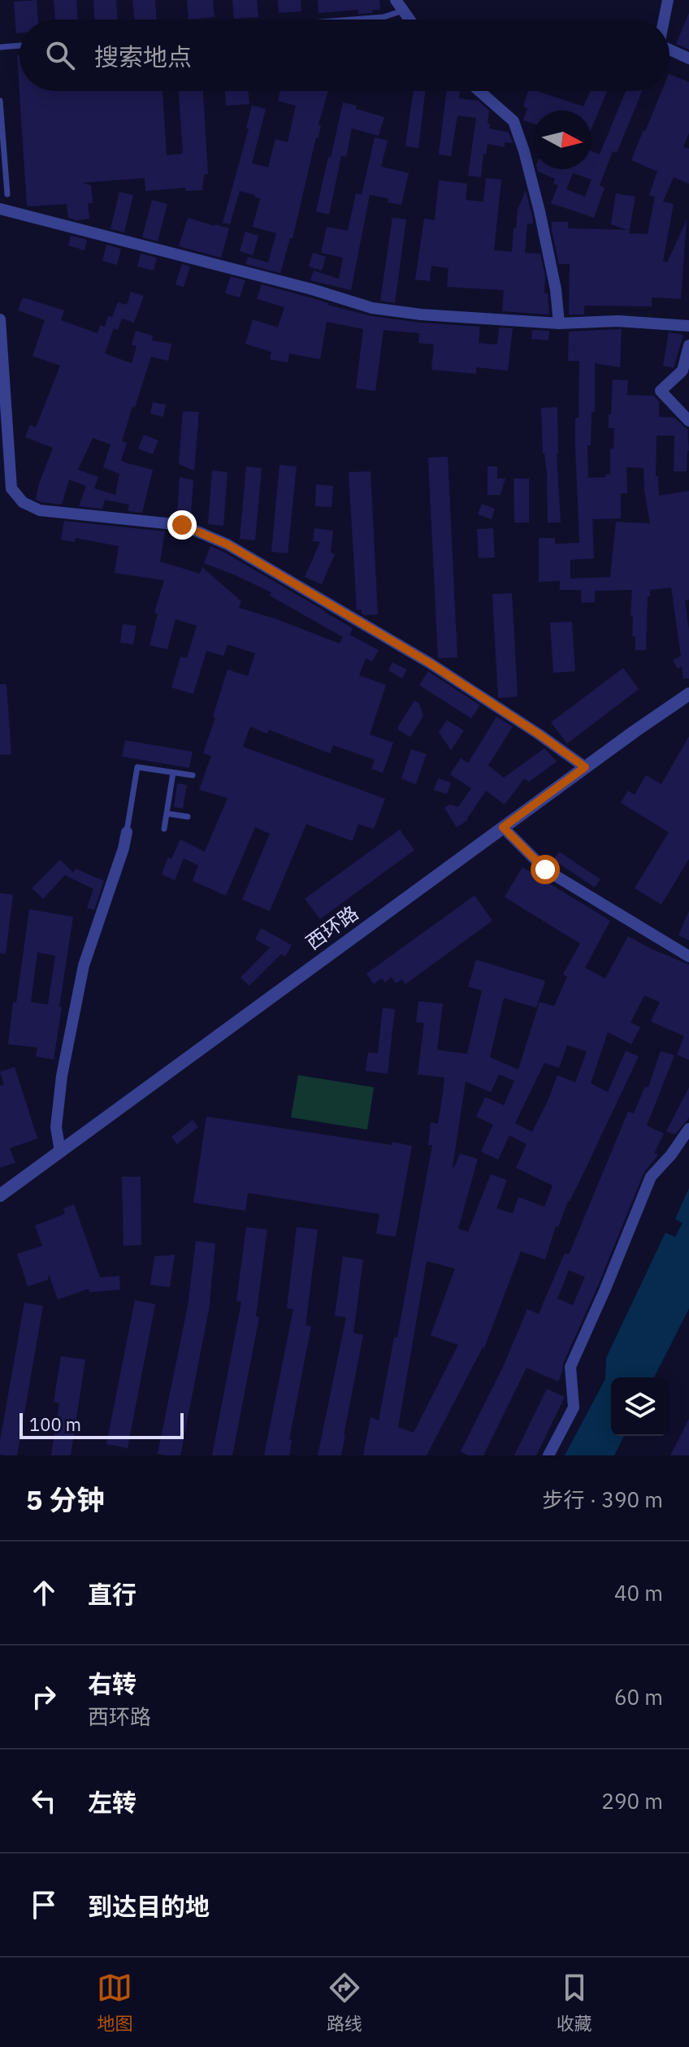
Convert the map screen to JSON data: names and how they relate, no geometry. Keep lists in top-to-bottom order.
{
  "streets": {
    "street": ["西环路"]
  },
  "scale_bar": "100 m",
  "north": "right",
  "page": {
    "search": "搜索地点",
    "scale": "100 m",
    "heading": ["5 分钟", "步行 · 390 m"],
    "list": [
      ["直行", "40 m"],
      ["右转", "西环路", "60 m"],
      ["左转", "290 m"],
      "到达目的地"
    ],
    "nav": ["地图", "路线", "收藏"]
  }
}
